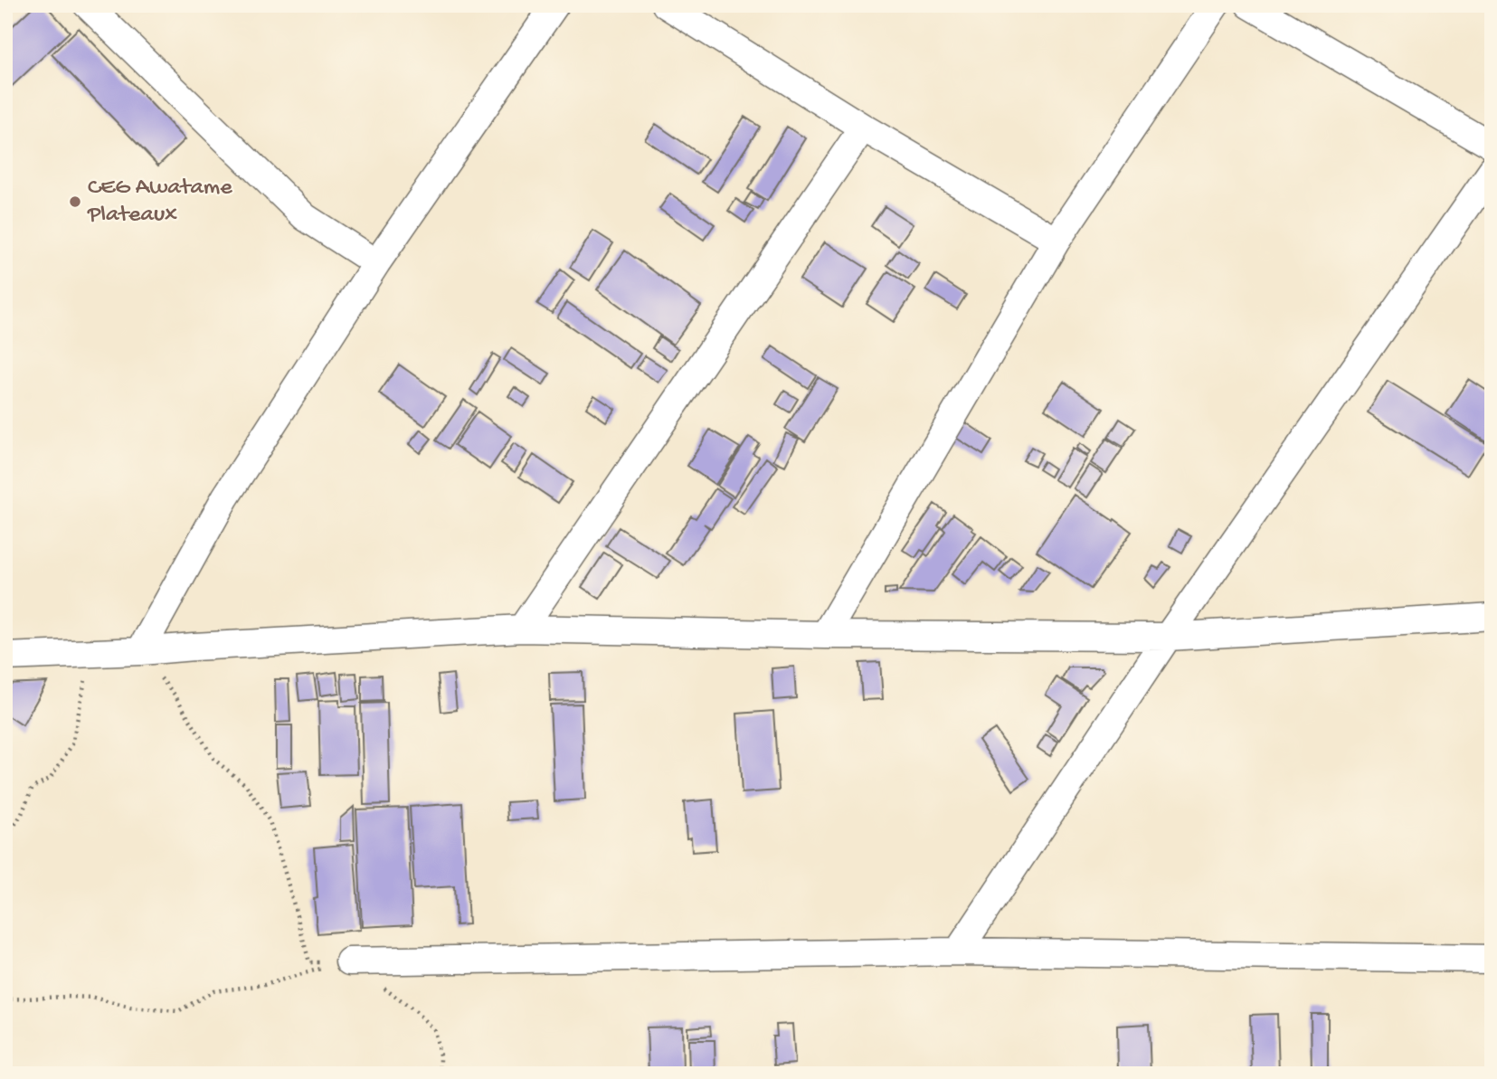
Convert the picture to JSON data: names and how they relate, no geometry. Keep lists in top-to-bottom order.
{
  "places": ["CEG Awatame Plateaux"]
}
